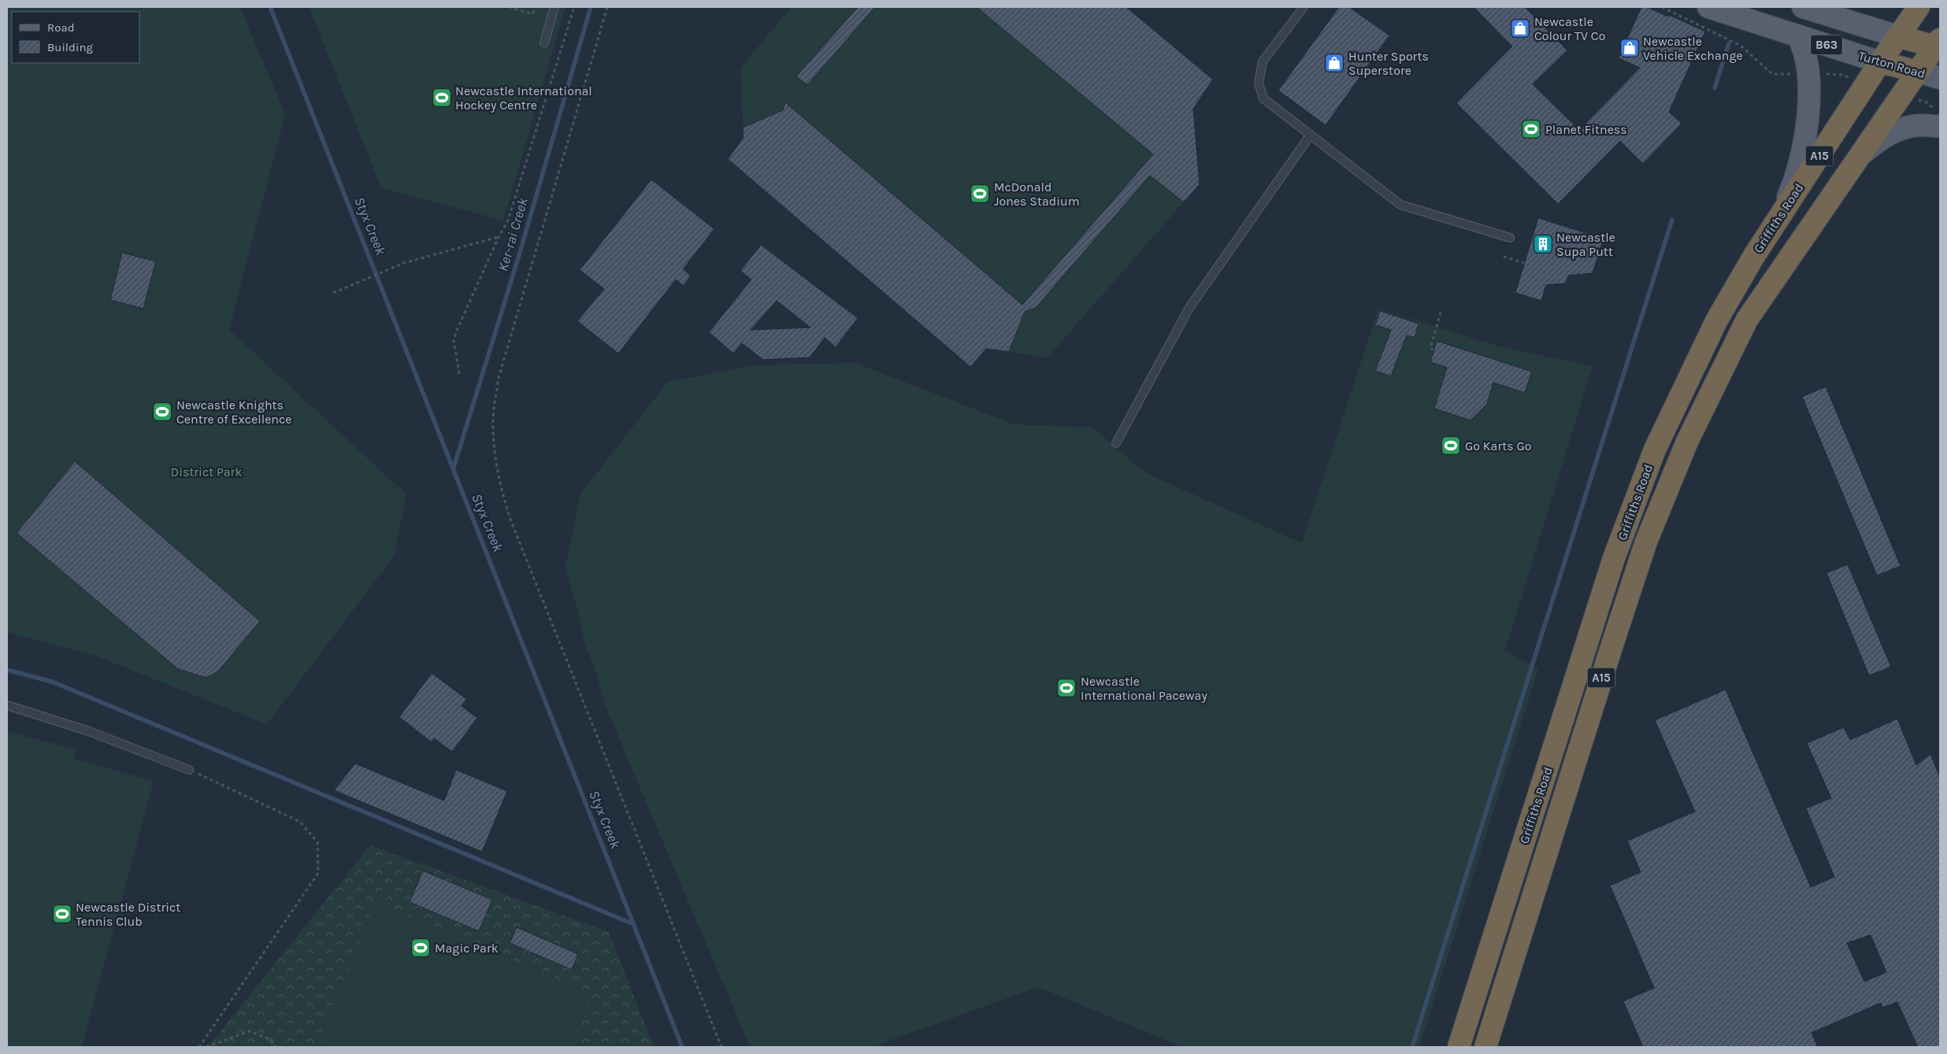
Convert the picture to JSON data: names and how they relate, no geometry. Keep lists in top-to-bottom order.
{
  "streets": {
    "highway": [
      "B63",
      "Turton Road",
      "A15",
      "Griffiths Road"
    ]
  },
  "crossings": [
    ["B63", "Griffiths Road"],
    ["Turton Road", "Griffiths Road"]
  ],
  "water": ["Styx Creek", "Ker-rai Creek"],
  "parks": ["District Park"],
  "places": {
    "shop": ["Newcastle Colour TV Co", "Newcastle Vehicle Exchange", "Hunter Sports Superstore"],
    "sports": [
      "Newcastle International Hockey Centre",
      "Planet Fitness",
      "McDonald Jones Stadium",
      "Newcastle Knights Centre of Excellence",
      "Go Karts Go",
      "Newcastle International Paceway",
      "Newcastle District Tennis Club",
      "Magic Park"
    ],
    "building": ["Newcastle Supa Putt"]
  },
  "legend": ["Road", "Building"]
}
